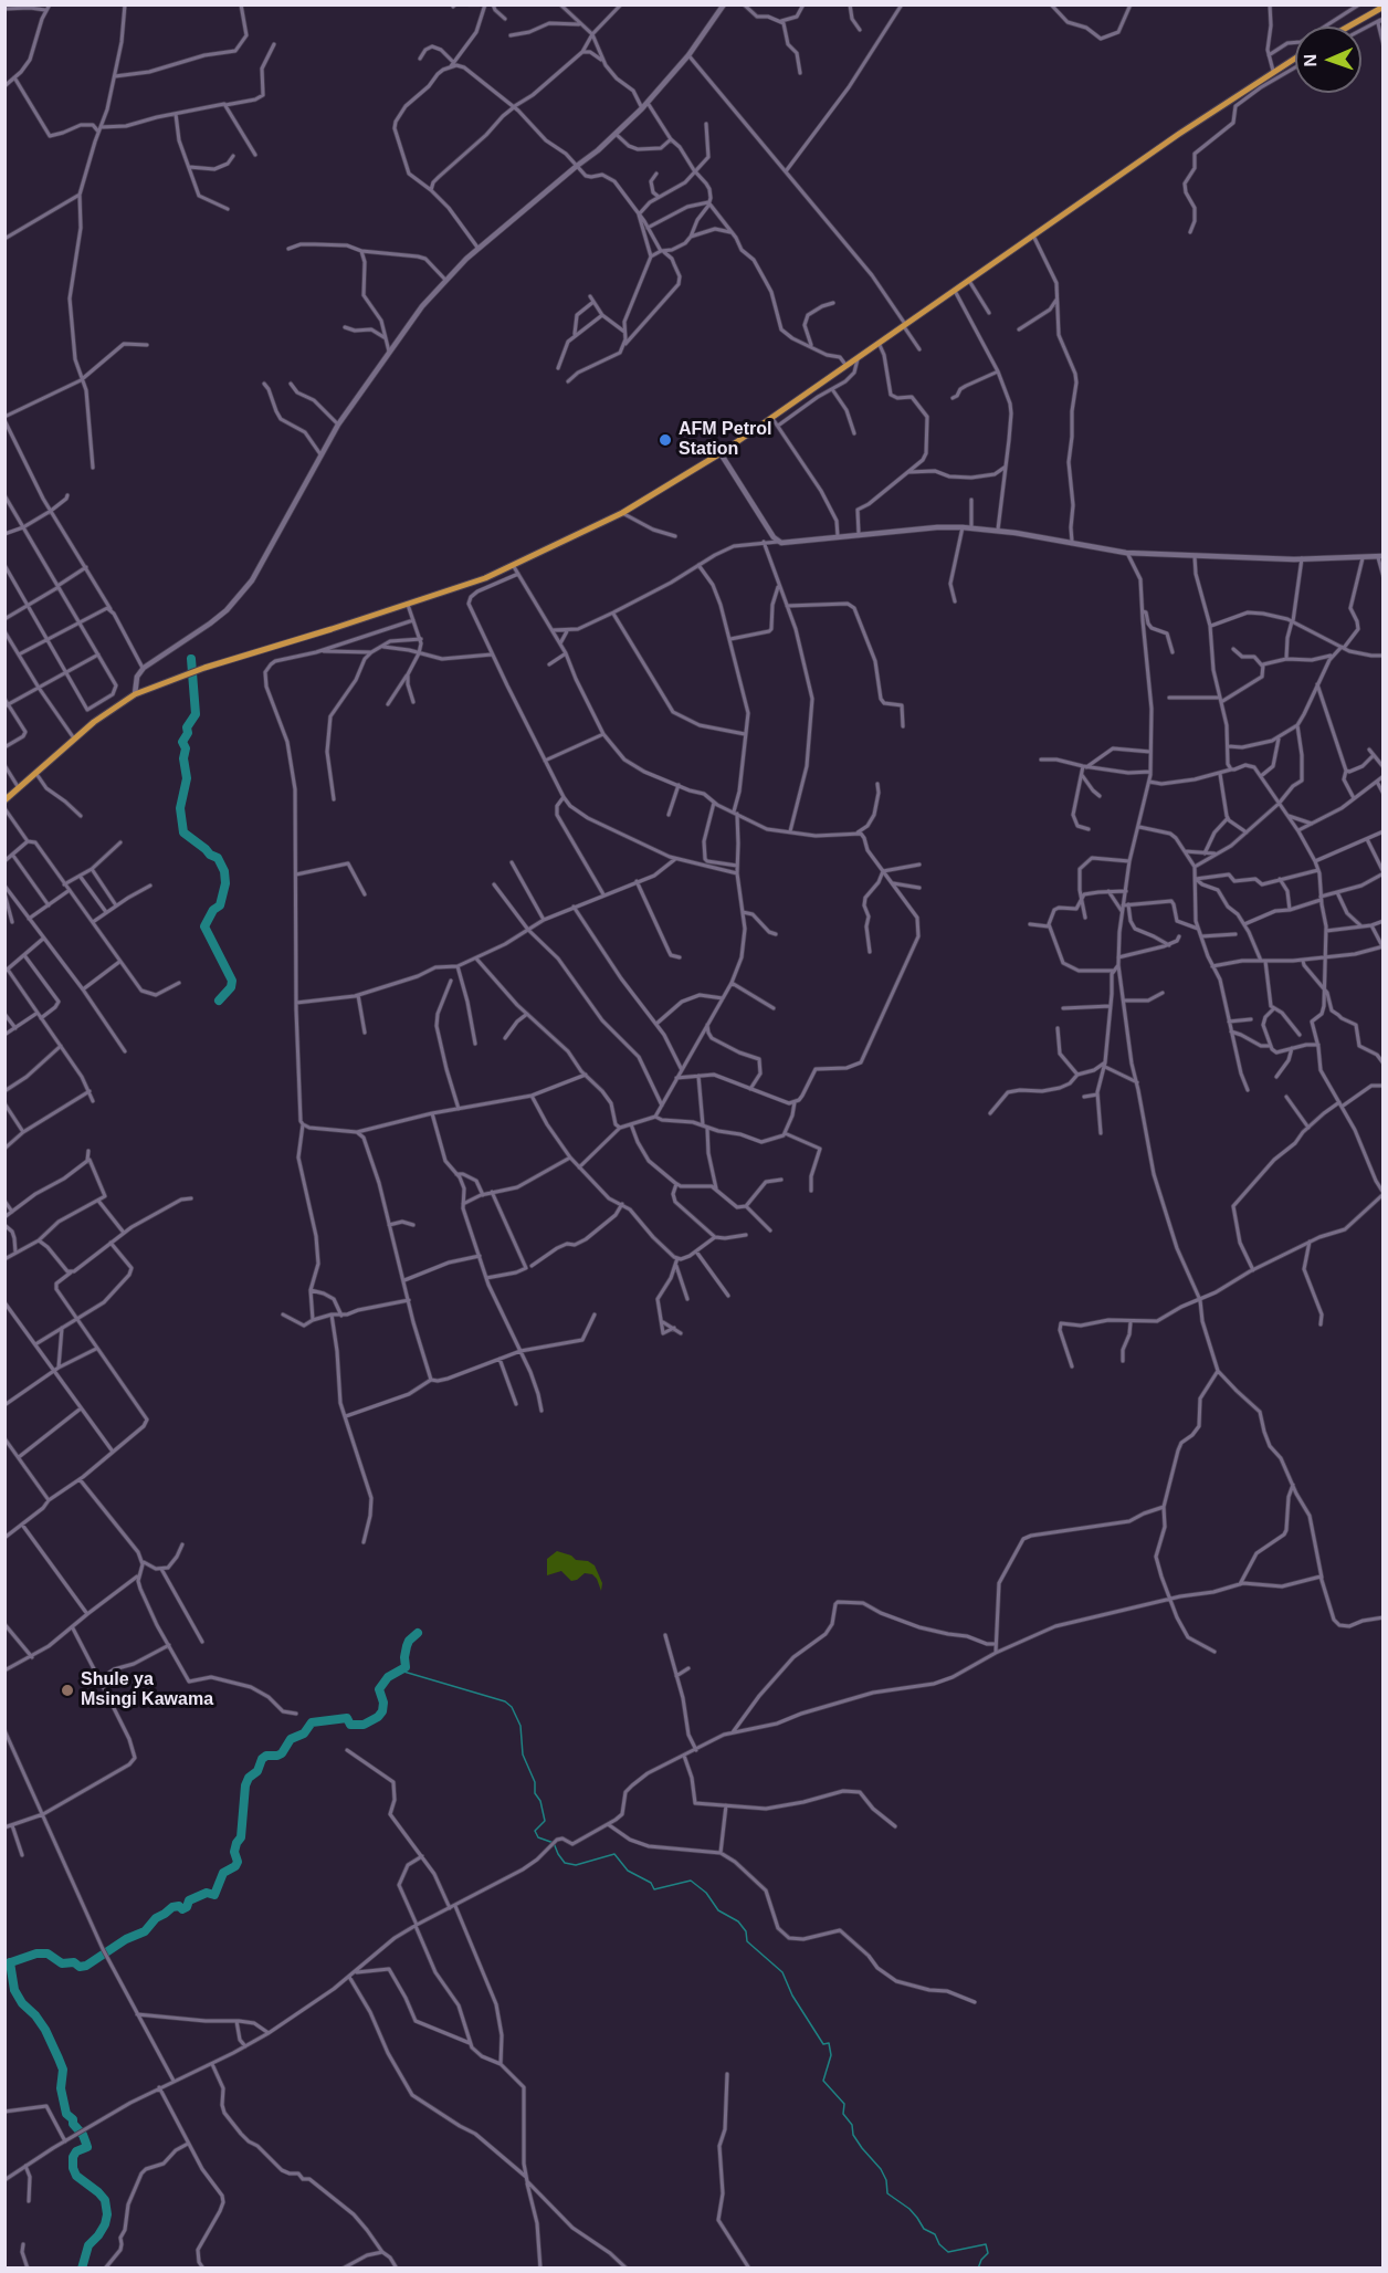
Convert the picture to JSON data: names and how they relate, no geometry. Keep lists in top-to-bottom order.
{
  "places": ["AFM Petrol Station", "Shule ya Msingi Kawama"],
  "north": "left"
}
